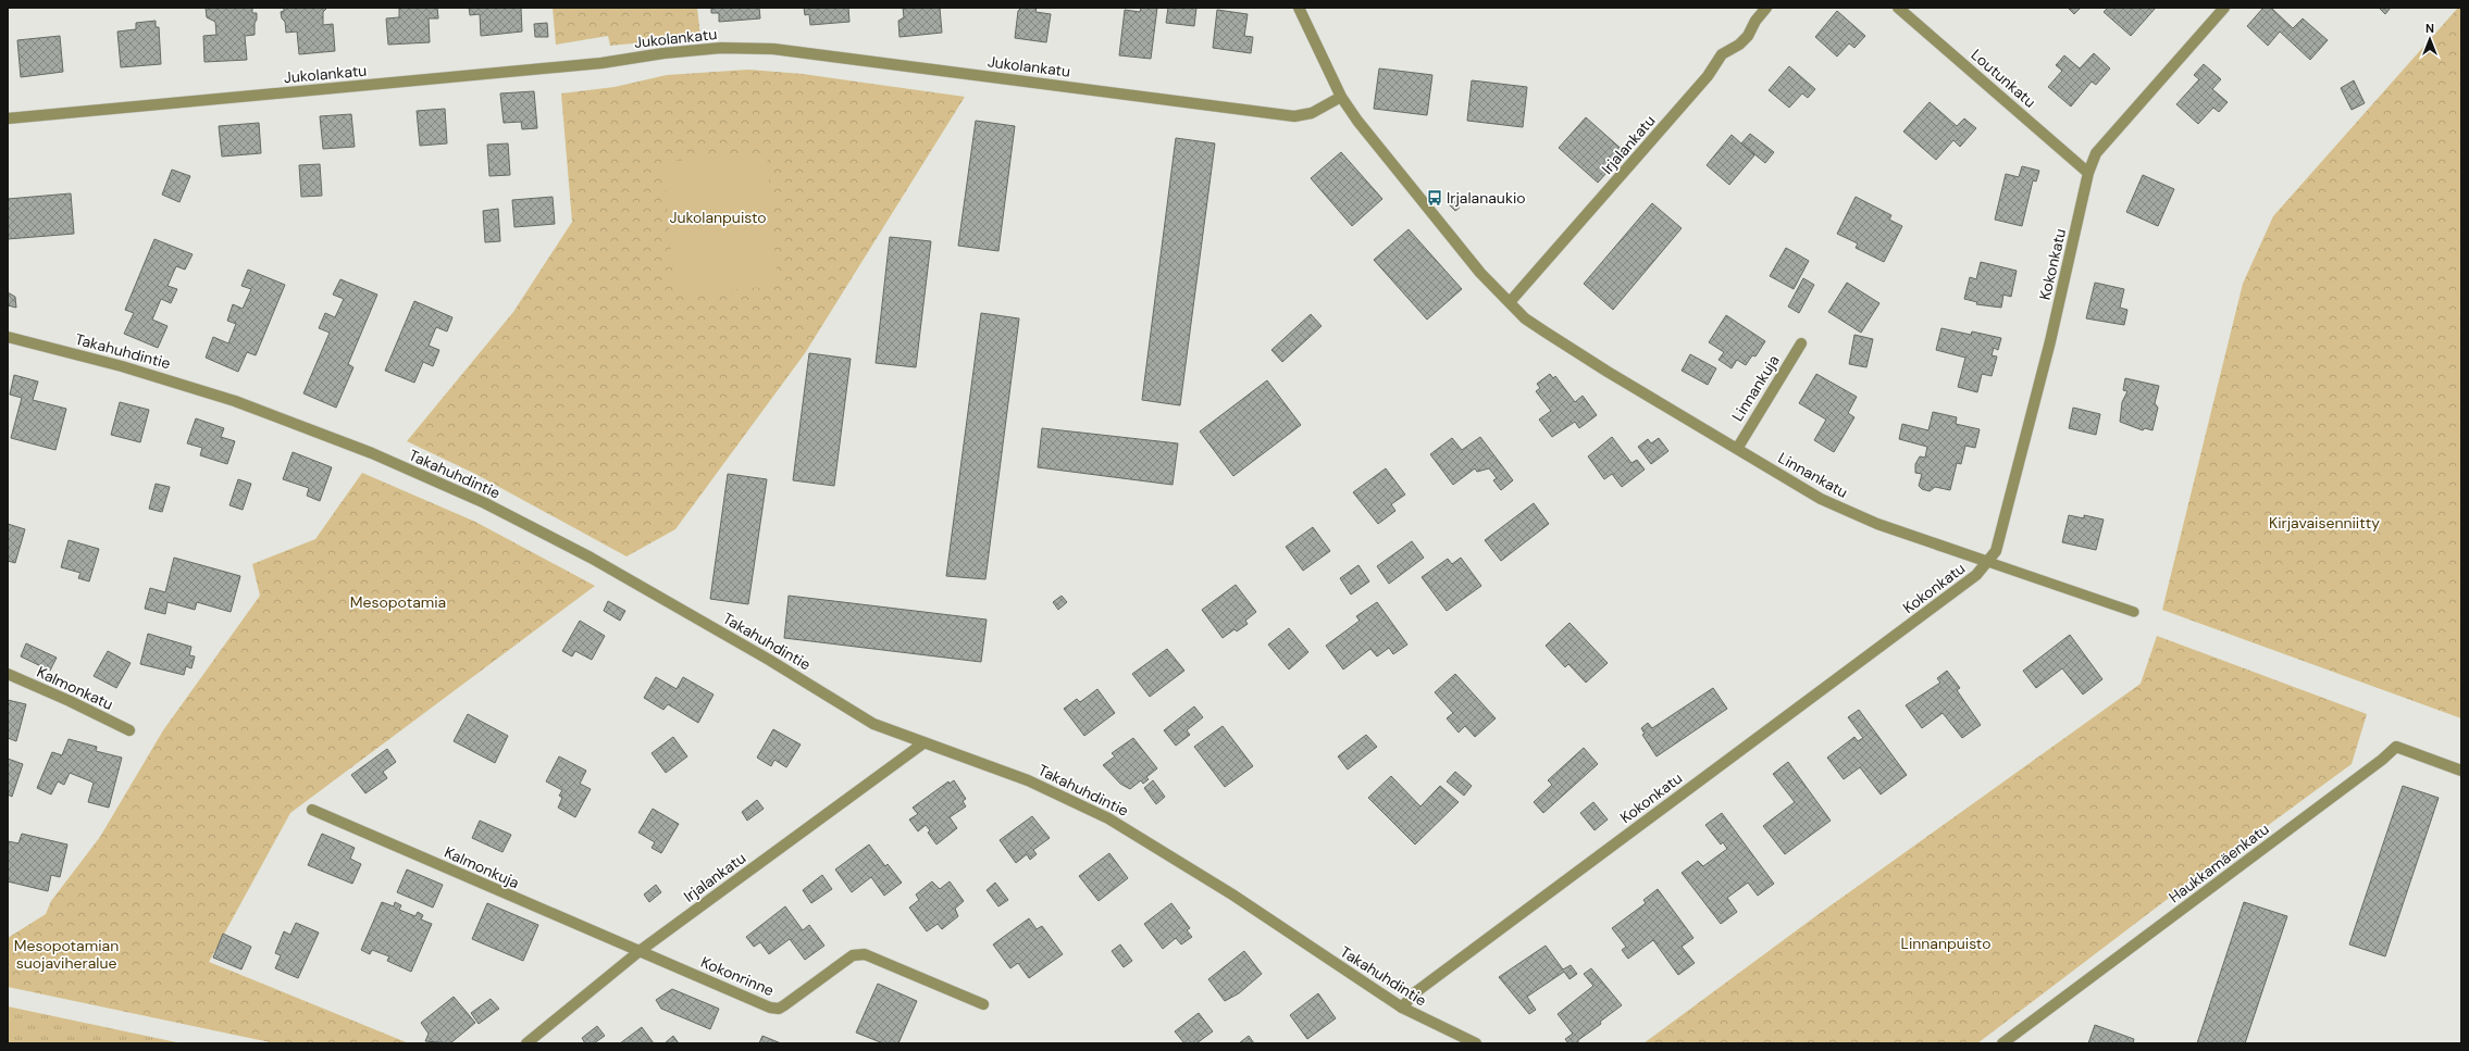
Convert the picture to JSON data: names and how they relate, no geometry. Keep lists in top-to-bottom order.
{
  "streets": {
    "street": [
      "Jukolankatu",
      "Loutunkatu",
      "Irjalankatu",
      "Kokonkatu",
      "Takahuhdintie",
      "Linnankuja",
      "Linnankatu",
      "Kalmonkatu",
      "Haukkamäenkatu",
      "Kalmonkuja",
      "Kokonrinne"
    ]
  },
  "crossings": [
    ["Loutunkatu", "Kokonkatu"],
    ["Irjalankatu", "Takahuhdintie"],
    ["Irjalankatu", "Linnankatu"],
    ["Irjalankatu", "Kalmonkuja"],
    ["Irjalankatu", "Kokonrinne"],
    ["Kokonkatu", "Takahuhdintie"],
    ["Kokonkatu", "Linnankatu"],
    ["Linnankuja", "Linnankatu"],
    ["Kalmonkuja", "Kokonrinne"]
  ],
  "parks": [
    "Jukolanpuisto",
    "Kirjavaisenniitty",
    "Mesopotamia",
    "Linnanpuisto",
    "Mesopotamian suojaviheralue"
  ],
  "places": {
    "bus stop": ["Irjalanaukio"]
  },
  "north": "top"
}
